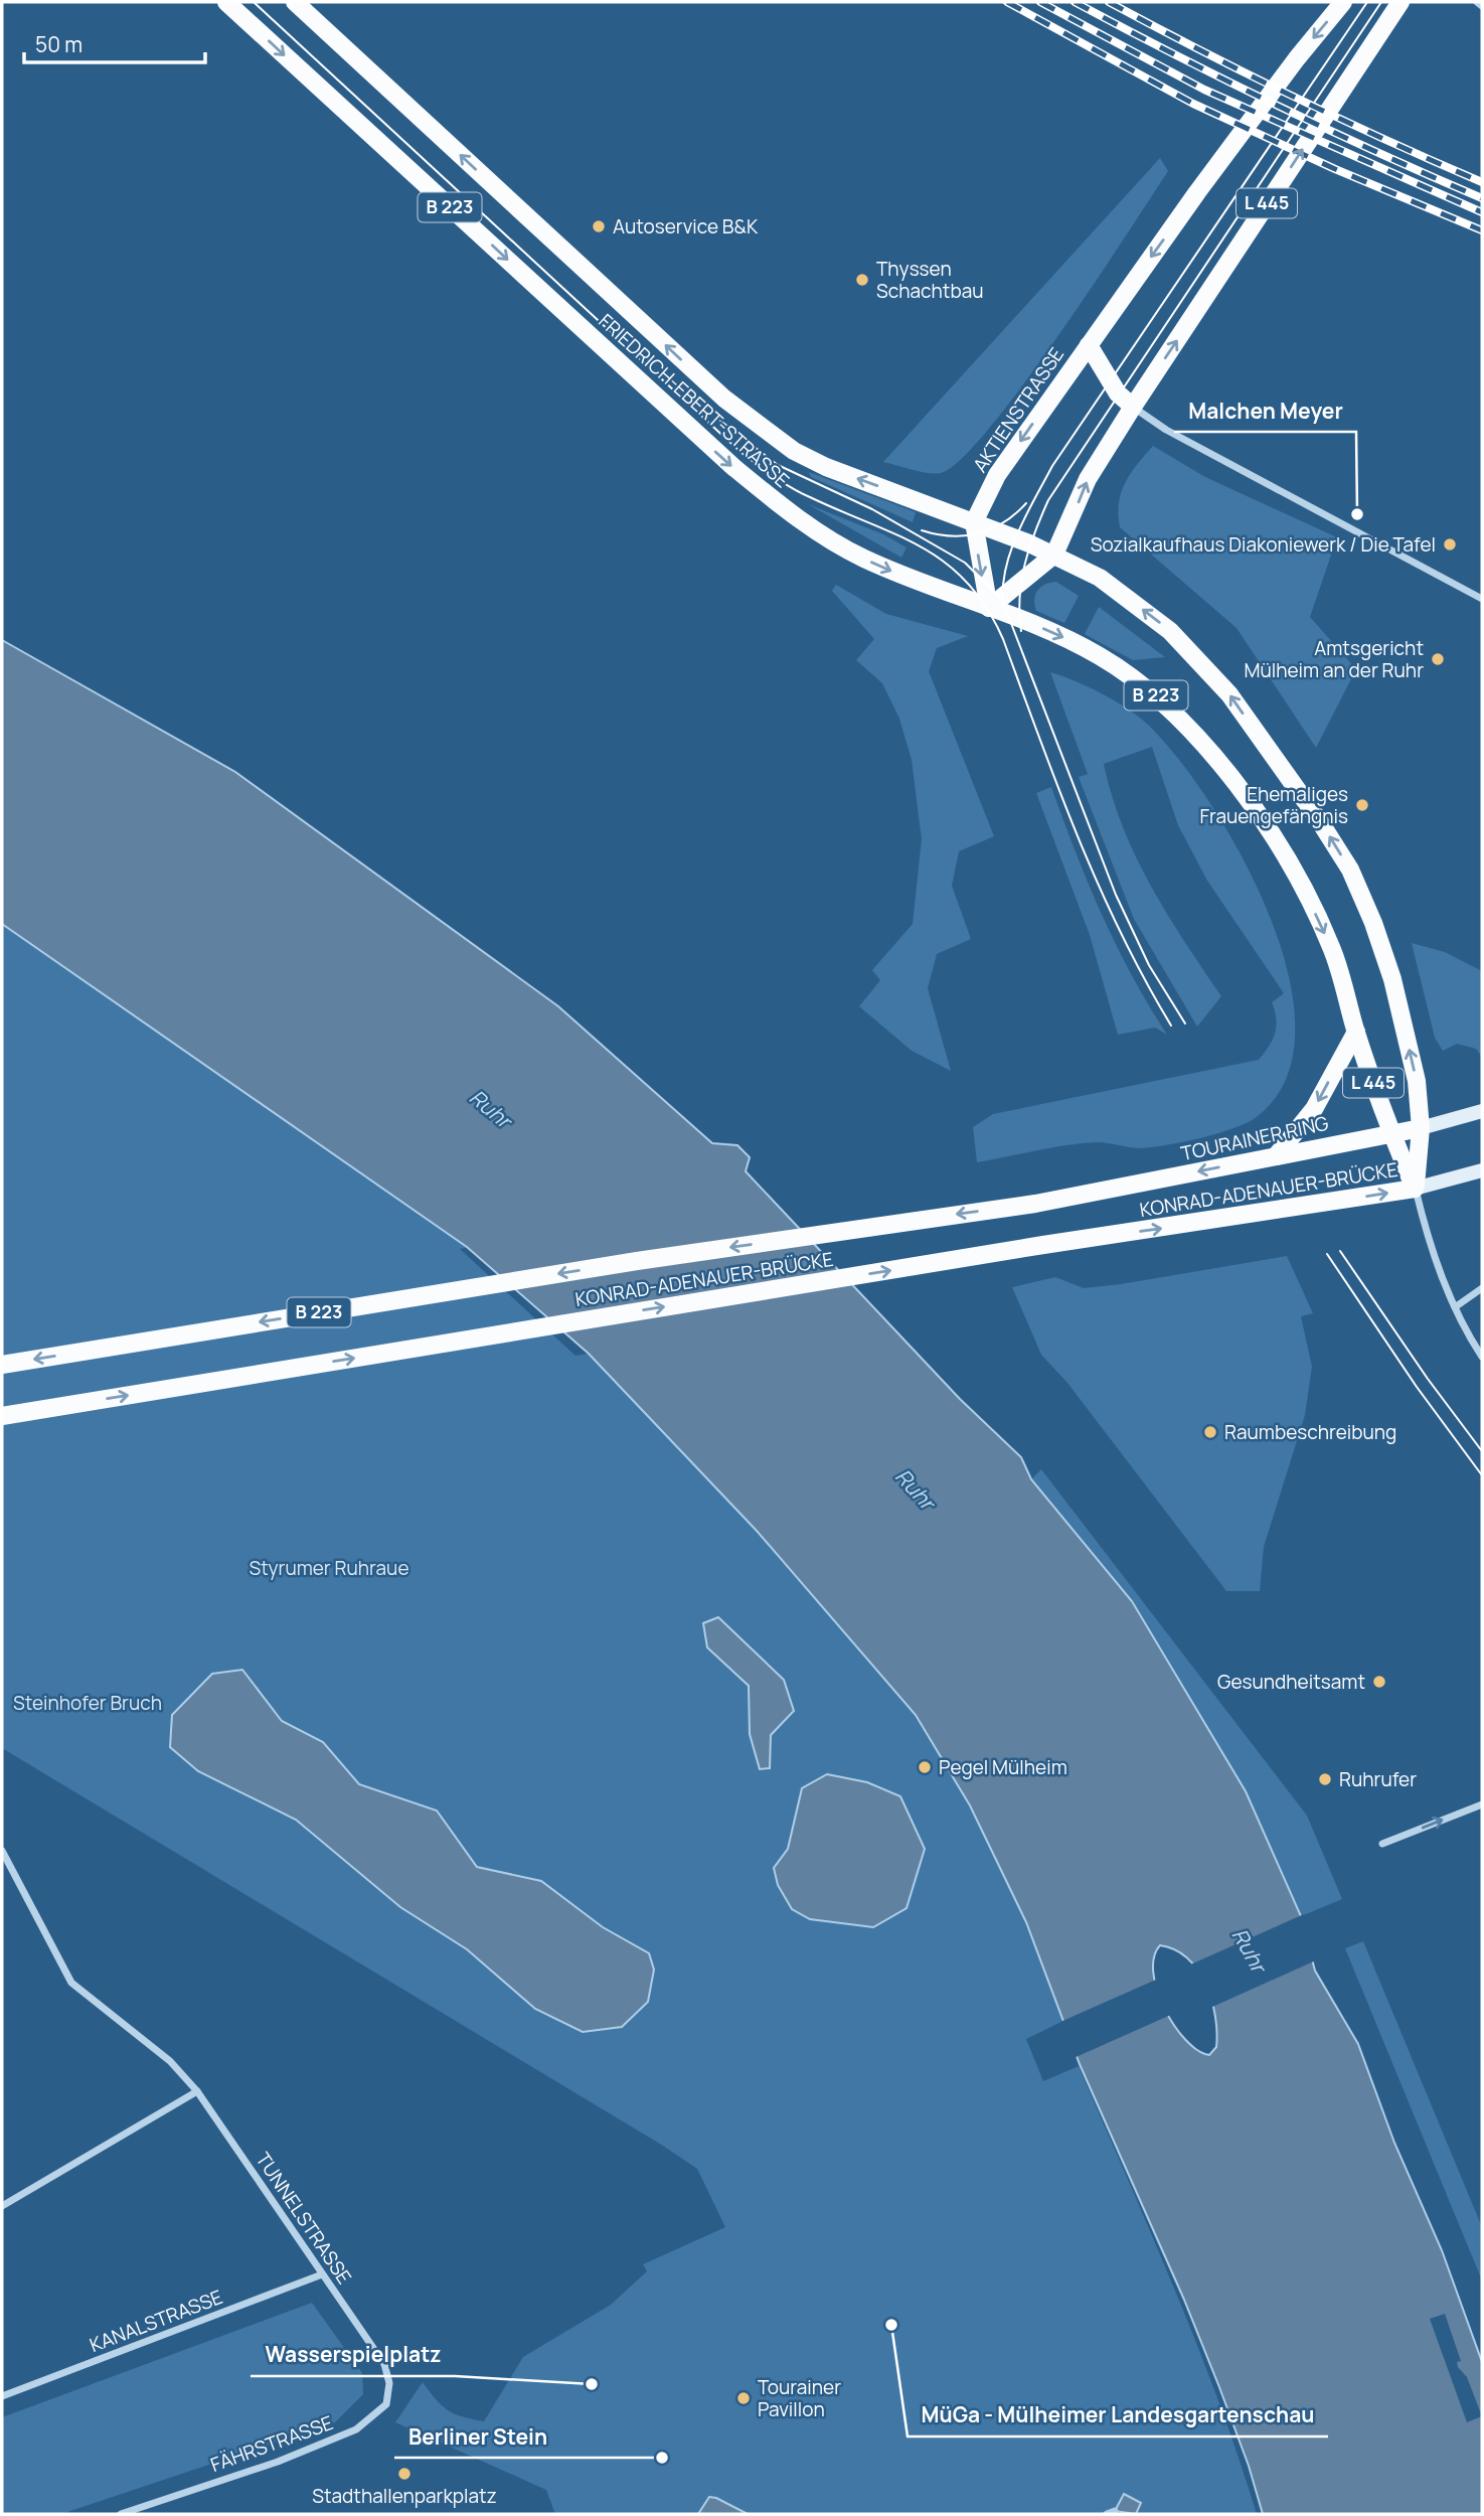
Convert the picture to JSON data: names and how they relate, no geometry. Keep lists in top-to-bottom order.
{
  "streets": {
    "main road": [
      "L 445",
      "B 223",
      "FRIEDRICH-EBERT-STRASSE",
      "AKTIENSTRASSE",
      "TOURAINER RING",
      "KONRAD-ADENAUER-BRÜCKE"
    ],
    "street": ["TUNNELSTRASSE", "KANALSTRASSE", "FÄHRSTRASSE"]
  },
  "crossings": [
    ["L 445", "FRIEDRICH-EBERT-STRASSE"],
    ["FRIEDRICH-EBERT-STRASSE", "AKTIENSTRASSE"],
    ["FRIEDRICH-EBERT-STRASSE", "TOURAINER RING"],
    ["FRIEDRICH-EBERT-STRASSE", "KONRAD-ADENAUER-BRÜCKE"],
    ["TOURAINER RING", "KONRAD-ADENAUER-BRÜCKE"],
    ["TUNNELSTRASSE", "KANALSTRASSE"],
    ["TUNNELSTRASSE", "FÄHRSTRASSE"]
  ],
  "one_way": ["TOURAINER RING"],
  "water": ["Ruhr"],
  "parks": ["Styrumer Ruhraue", "Steinhofer Bruch"],
  "places": [
    "Autoservice B&K",
    "Thyssen Schachtbau",
    "Malchen Meyer",
    "Sozialkaufhaus Diakoniewerk / Die Tafel",
    "Amtsgericht Mülheim an der Ruhr",
    "Ehemaliges Frauengefängnis",
    "Raumbeschreibung",
    "Gesundheitsamt",
    "Pegel Mülheim",
    "Ruhrufer",
    "MüGa - Mülheimer Landesgartenschau",
    "Wasserspielplatz",
    "Tourainer Pavillon",
    "Berliner Stein",
    "Stadthallenparkplatz"
  ],
  "scale_bar": "50 m"
}
